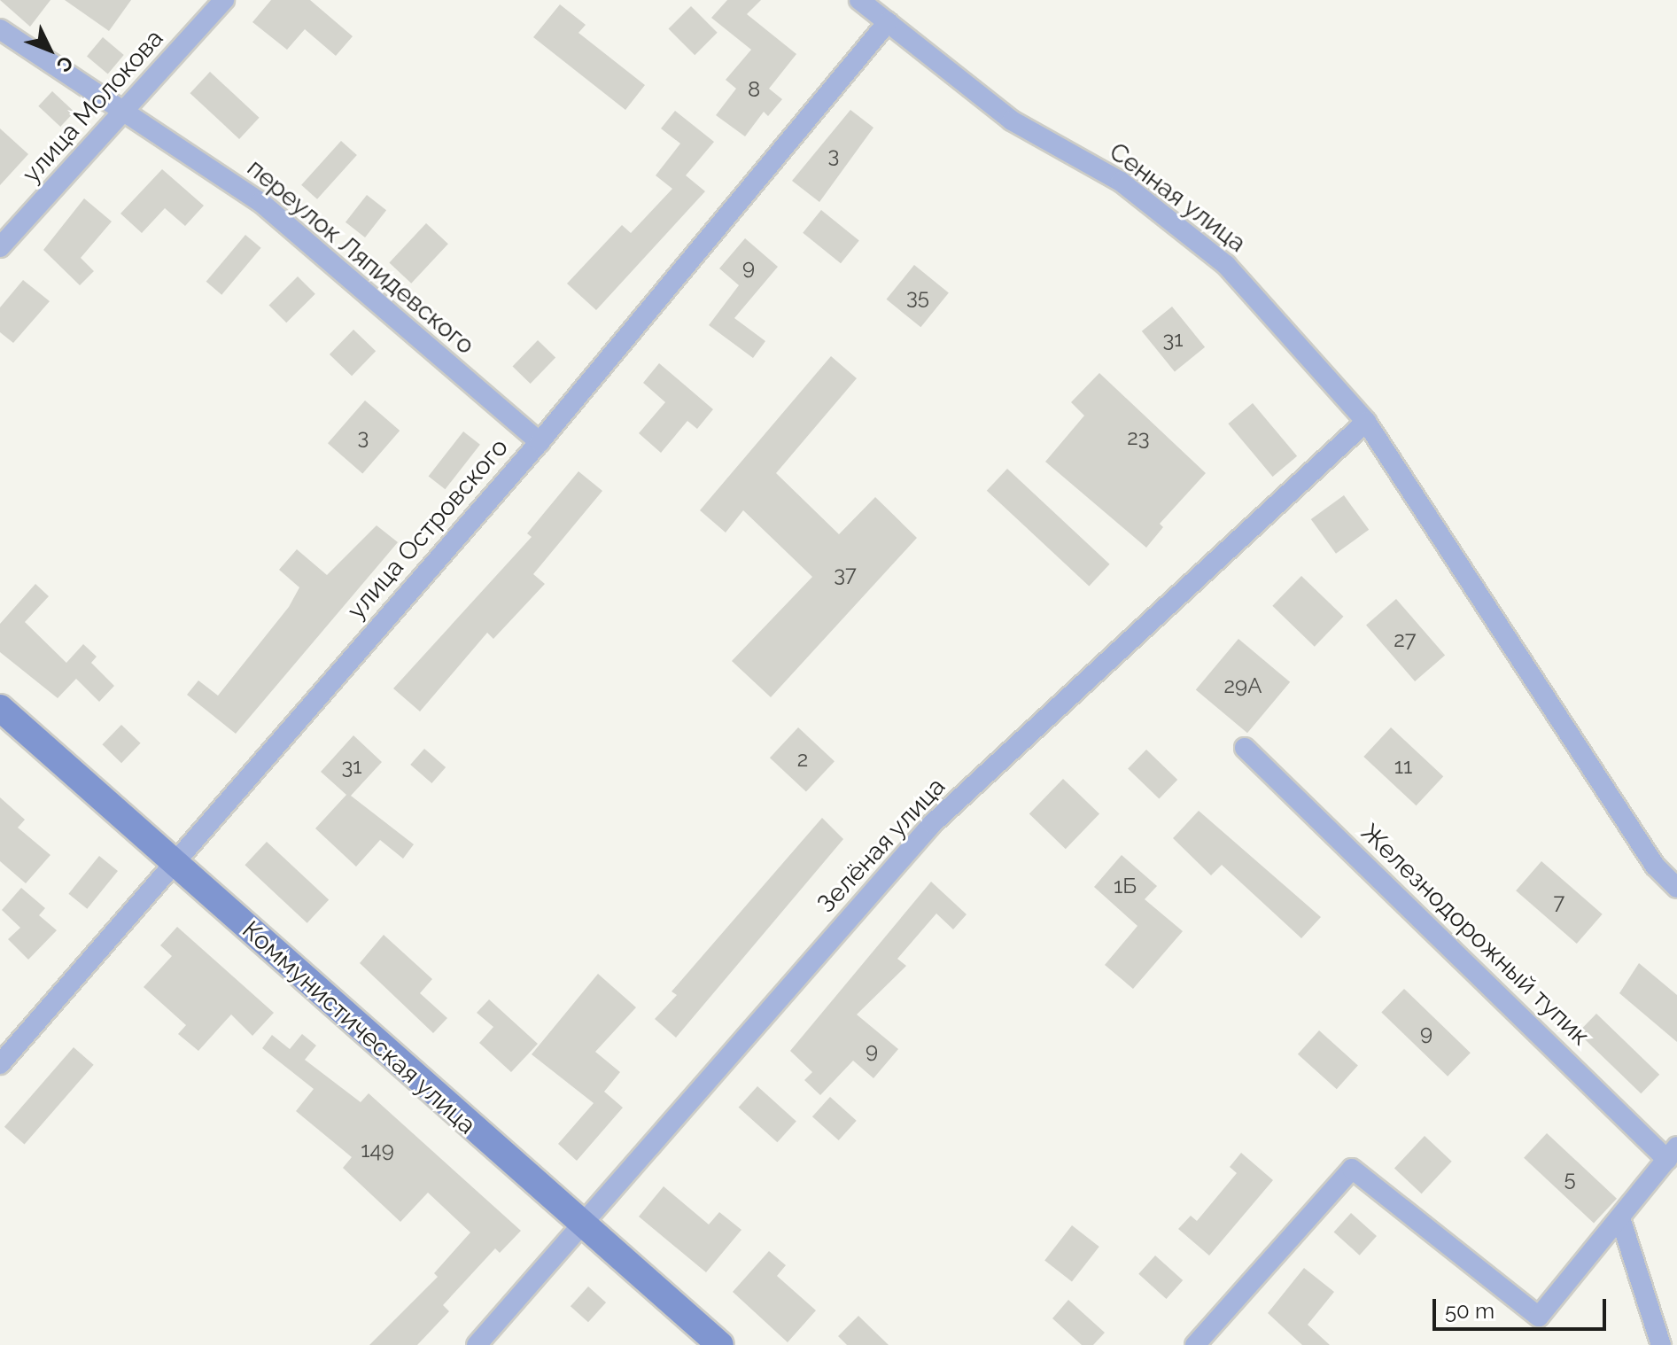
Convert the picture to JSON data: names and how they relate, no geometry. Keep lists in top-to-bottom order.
{
  "streets": {
    "street": [
      "улица Молокова",
      "Сенная улица",
      "переулок Ляпидевского",
      "улица Островского",
      "Зелёная улица",
      "Железнодорожный тупик",
      "Коммунистическая улица"
    ]
  },
  "crossings": [
    ["улица Молокова", "переулок Ляпидевского"],
    ["Сенная улица", "улица Островского"],
    ["Сенная улица", "Зелёная улица"],
    ["переулок Ляпидевского", "улица Островского"],
    ["улица Островского", "Коммунистическая улица"],
    ["Зелёная улица", "Коммунистическая улица"]
  ],
  "house_numbers": [
    "8",
    "3",
    "9",
    "35",
    "31",
    "3",
    "23",
    "37",
    "27",
    "29А",
    "2",
    "31",
    "11",
    "1Б",
    "7",
    "9",
    "9",
    "149",
    "5"
  ],
  "scale_bar": "50 m",
  "north": "bottom right"
}
